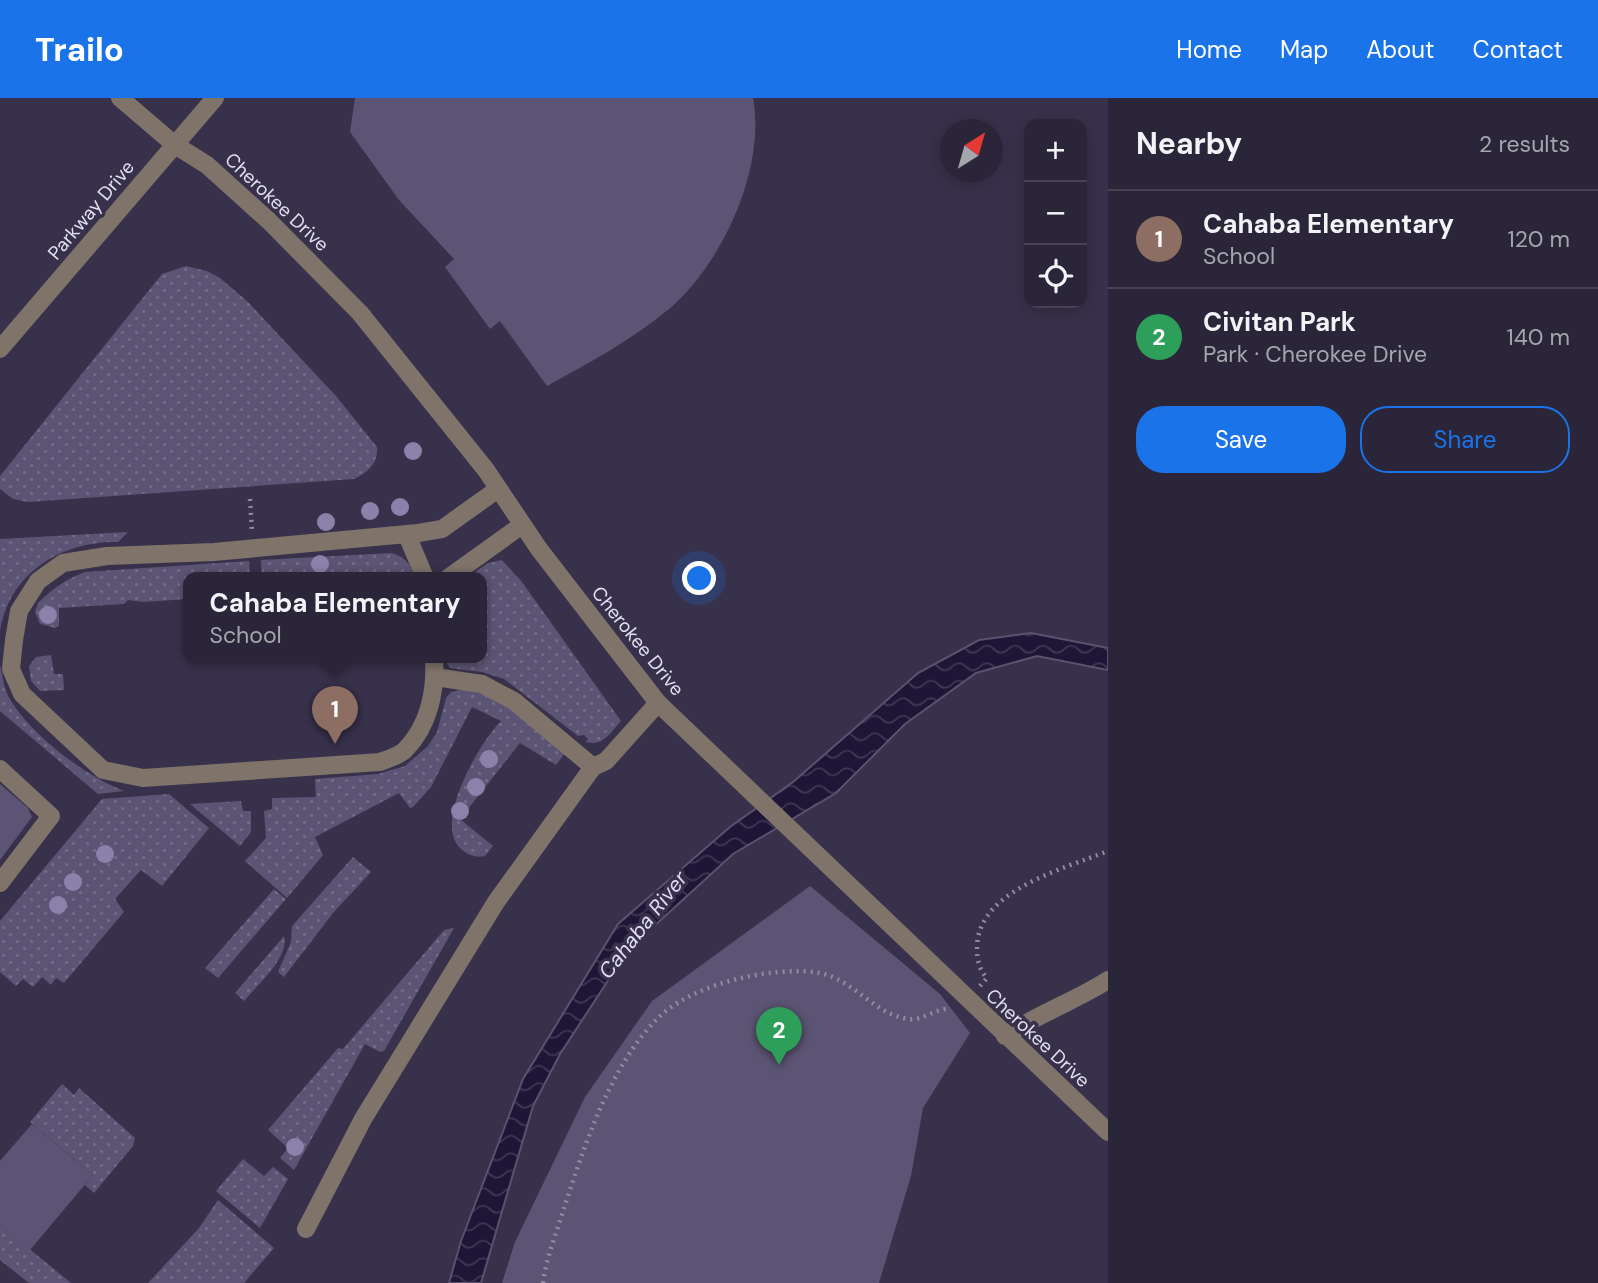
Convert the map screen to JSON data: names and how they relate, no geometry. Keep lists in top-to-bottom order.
{
  "streets": {
    "street": ["Cherokee Drive", "Parkway Drive"]
  },
  "crossings": [
    ["Cherokee Drive", "Parkway Drive"]
  ],
  "water": ["Cahaba River"],
  "north": "top right",
  "page": {
    "header": "Trailo",
    "nav": [
      "Home",
      "Map",
      "About",
      "Contact"
    ],
    "heading": ["Nearby", "2 results"],
    "map_buttons": ["+", "−"],
    "list": [
      {
        "mark": "1",
        "name": "Cahaba Elementary",
        "note": "School",
        "value": "120 m"
      },
      {
        "mark": "2",
        "name": "Civitan Park",
        "note": "Park · Cherokee Drive",
        "value": "140 m"
      }
    ],
    "buttons": ["Save", "Share"],
    "popup": ["Cahaba Elementary", "School"],
    "pins": ["1", "2"]
  }
}
